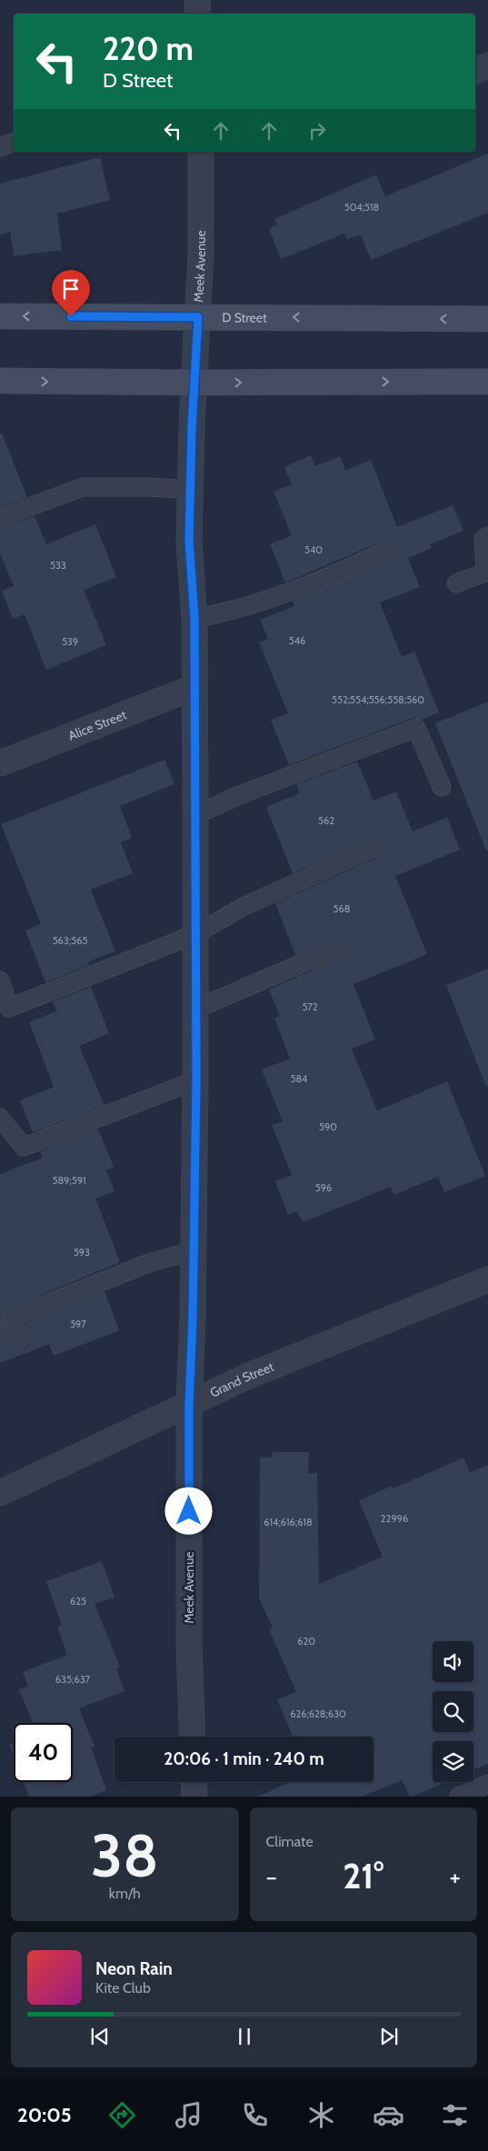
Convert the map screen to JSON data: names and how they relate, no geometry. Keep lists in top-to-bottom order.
{
  "streets": {
    "main road": ["D Street"],
    "street": ["Meek Avenue", "Alice Street", "Grand Street"]
  },
  "crossings": [
    ["Meek Avenue", "D Street"],
    ["Meek Avenue", "Alice Street"],
    ["Meek Avenue", "Grand Street"]
  ],
  "house_numbers": [
    "504;518",
    "540",
    "533",
    "546",
    "539",
    "552;554;556;558;560",
    "562",
    "568",
    "563;565",
    "572",
    "584",
    "590",
    "589;591",
    "596",
    "593",
    "597",
    "22996",
    "614;616;618",
    "625",
    "620",
    "635;637",
    "626;628;630"
  ],
  "page": {
    "turn": ["220 m", "D Street"],
    "limit": "40",
    "trip": "20:06 · 1 min · 240 m",
    "tile": [
      ["38", "km/h"],
      "Climate"
    ],
    "heat": ["−", "21°", "+"],
    "song": ["Neon Rain", "Kite Club"],
    "tabs": "20:05"
  }
}
